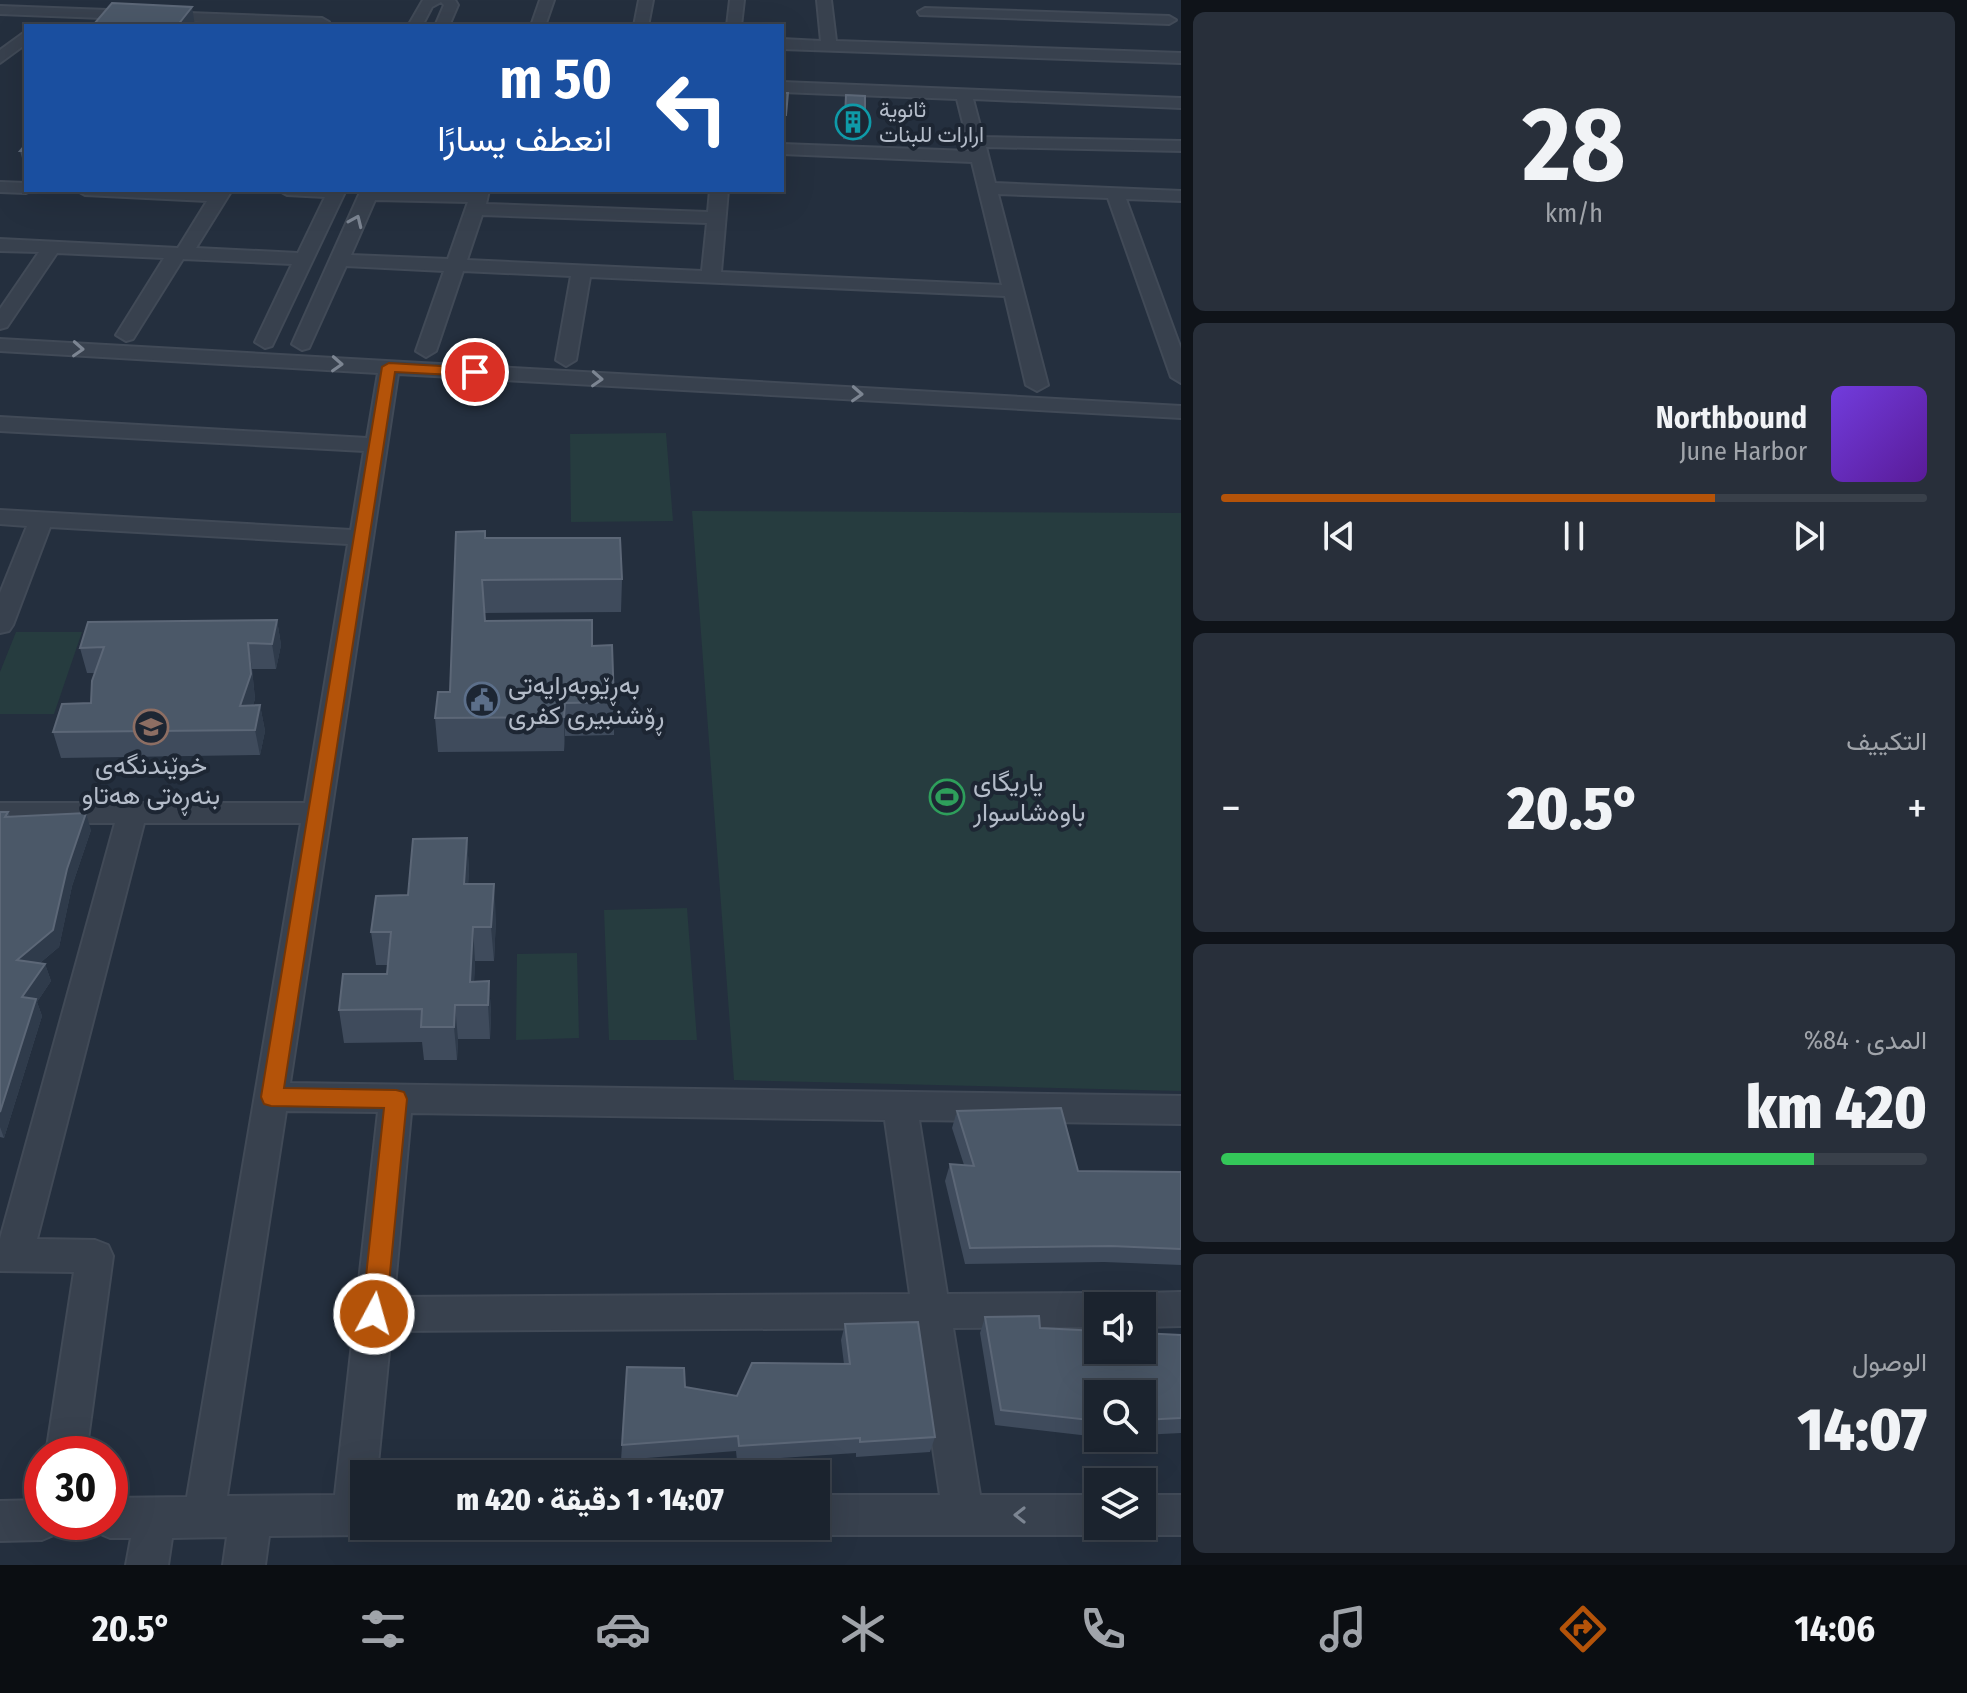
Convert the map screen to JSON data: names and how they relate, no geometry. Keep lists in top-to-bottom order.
{
  "places": {
    "building": ["ثانوية ارارات للبنات"],
    "public building": ["بەڕێوبەرایەتی ڕۆشنبیری کفری"],
    "school or university": ["خوێندنگەی بنەڕەتی هەتاو"],
    "sports": ["یاریگای باوەشاسوار"]
  },
  "page": {
    "tile": [
      ["28", "km/h"],
      "التكييف",
      ["المدى · 84%", "420 km"],
      ["الوصول", "14:07"]
    ],
    "turn": ["50 m", "انعطف يسارًا"],
    "song": ["Northbound", "June Harbor"],
    "heat": ["−", "20.5°", "+"],
    "limit": "30",
    "trip": "14:07 · 1 دقيقة · 420 m",
    "tabs": ["14:06", "20.5°"]
  }
}
